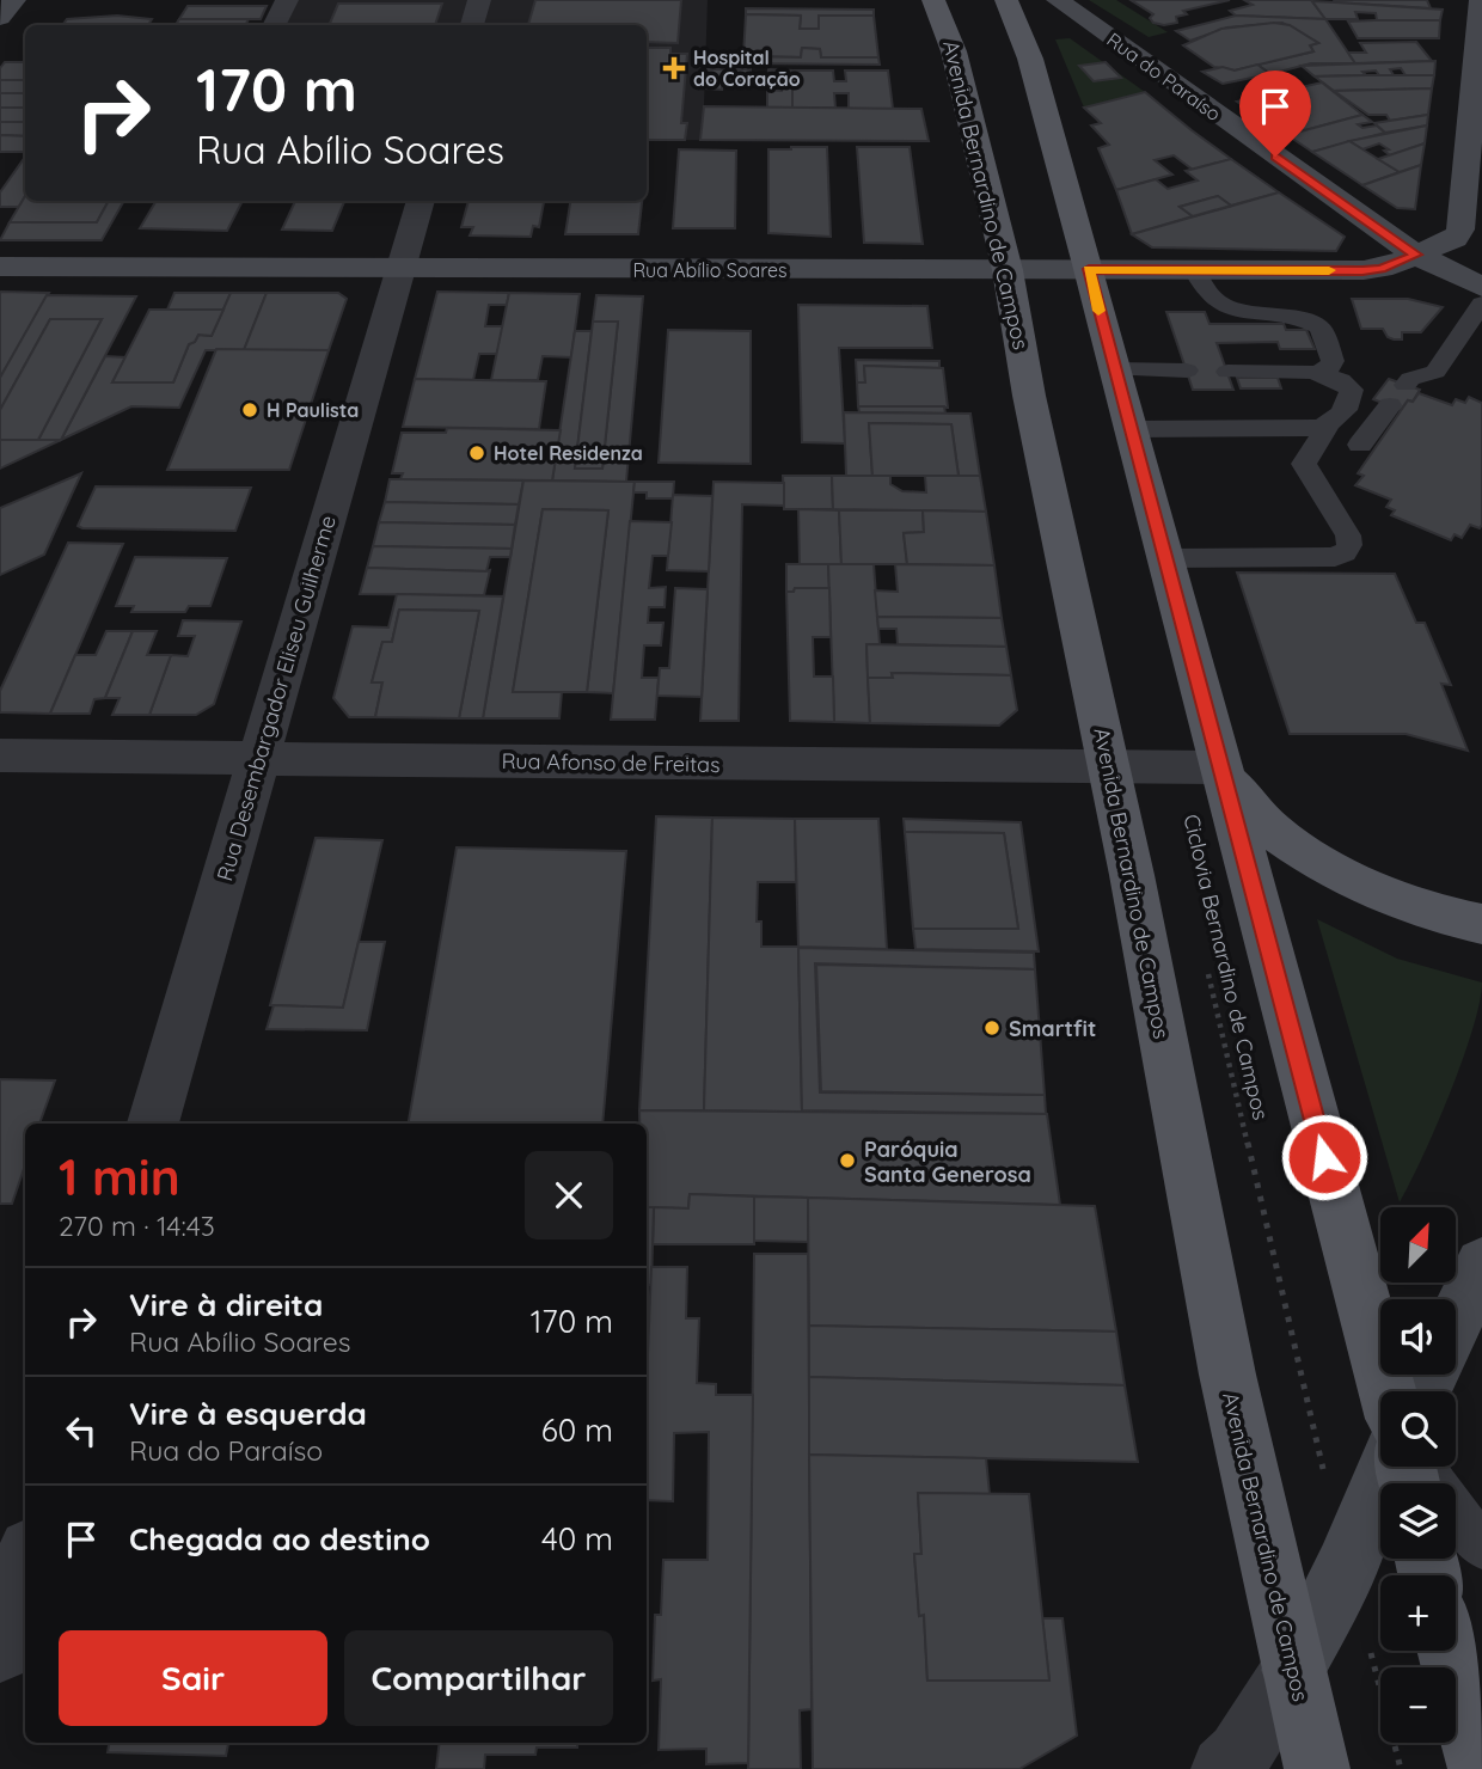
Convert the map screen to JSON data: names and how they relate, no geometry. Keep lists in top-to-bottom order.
{
  "streets": {
    "main road": ["Rua do Paraíso", "Avenida Bernardino de Campos", "Rua Abílio Soares"],
    "street": ["Rua Desembargador Eliseu Guilherme", "Rua Afonso de Freitas"],
    "path": ["Ciclovia Bernardino de Campos"]
  },
  "crossings": [
    ["Rua do Paraíso", "Rua Abílio Soares"],
    ["Avenida Bernardino de Campos", "Rua Abílio Soares"],
    ["Avenida Bernardino de Campos", "Rua Afonso de Freitas"],
    ["Rua Abílio Soares", "Rua Desembargador Eliseu Guilherme"],
    ["Rua Desembargador Eliseu Guilherme", "Rua Afonso de Freitas"]
  ],
  "places": {
    "health": ["Hospital do Coração"],
    "other": [
      "H Paulista",
      "Hotel Residenza",
      "Smartfit",
      "Paróquia Santa Generosa"
    ]
  },
  "north": "top right",
  "page": {
    "turn": ["170 m", "Rua Abílio Soares"],
    "heading": ["1 min", "270 m · 14:43"],
    "map_buttons": ["+", "−"],
    "list": [
      {
        "name": "Vire à direita",
        "note": "Rua Abílio Soares",
        "value": "170 m"
      },
      {
        "name": "Vire à esquerda",
        "note": "Rua do Paraíso",
        "value": "60 m"
      },
      {
        "name": "Chegada ao destino",
        "value": "40 m"
      }
    ],
    "buttons": ["Sair", "Compartilhar"]
  }
}
